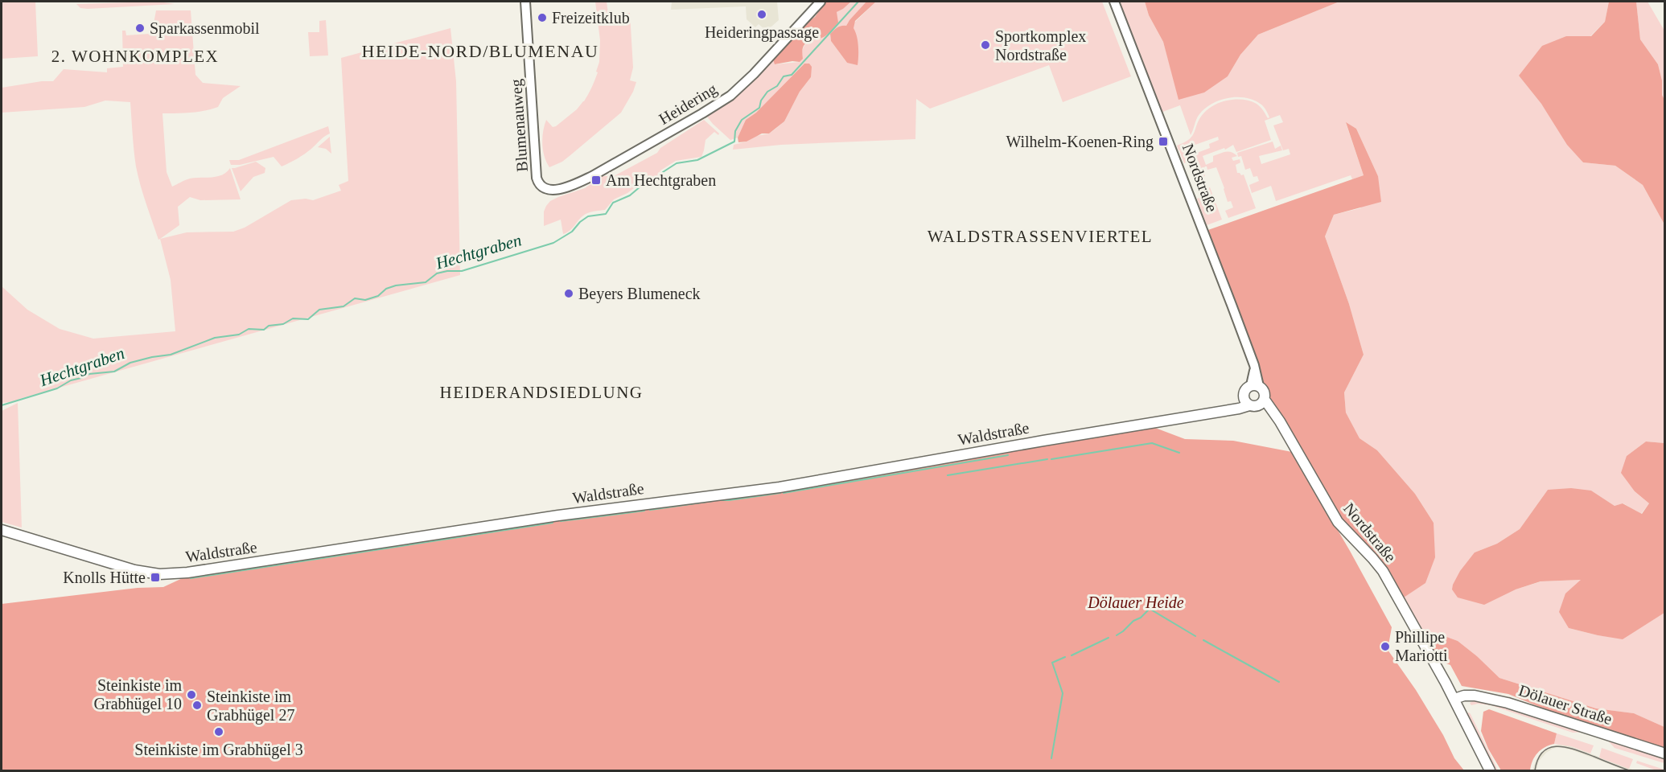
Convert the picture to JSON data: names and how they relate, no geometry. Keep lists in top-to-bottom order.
{
  "streets": {
    "main road": ["Nordstraße", "Waldstraße", "Dölauer Straße"],
    "street": ["Heidering", "Blumenauweg"]
  },
  "crossings": [
    ["Heidering", "Blumenauweg"],
    ["Nordstraße", "Waldstraße"],
    ["Nordstraße", "Dölauer Straße"]
  ],
  "districts": [
    "HEIDE-NORD/BLUMENAU",
    "2. WOHNKOMPLEX",
    "WALDSTRASSENVIERTEL",
    "HEIDERANDSIEDLUNG"
  ],
  "water": ["Hechtgraben"],
  "parks": ["Dölauer Heide"],
  "places": {
    "other": [
      "Heideringpassage",
      "Freizeitklub",
      "Sparkassenmobil",
      "Sportkomplex Nordstraße",
      "Beyers Blumeneck",
      "Phillipe Mariotti",
      "Steinkiste im Grabhügel 10",
      "Steinkiste im Grabhügel 27",
      "Steinkiste im Grabhügel 3"
    ],
    "transit": ["Wilhelm-Koenen-Ring", "Am Hechtgraben", "Knolls Hütte"]
  }
}
